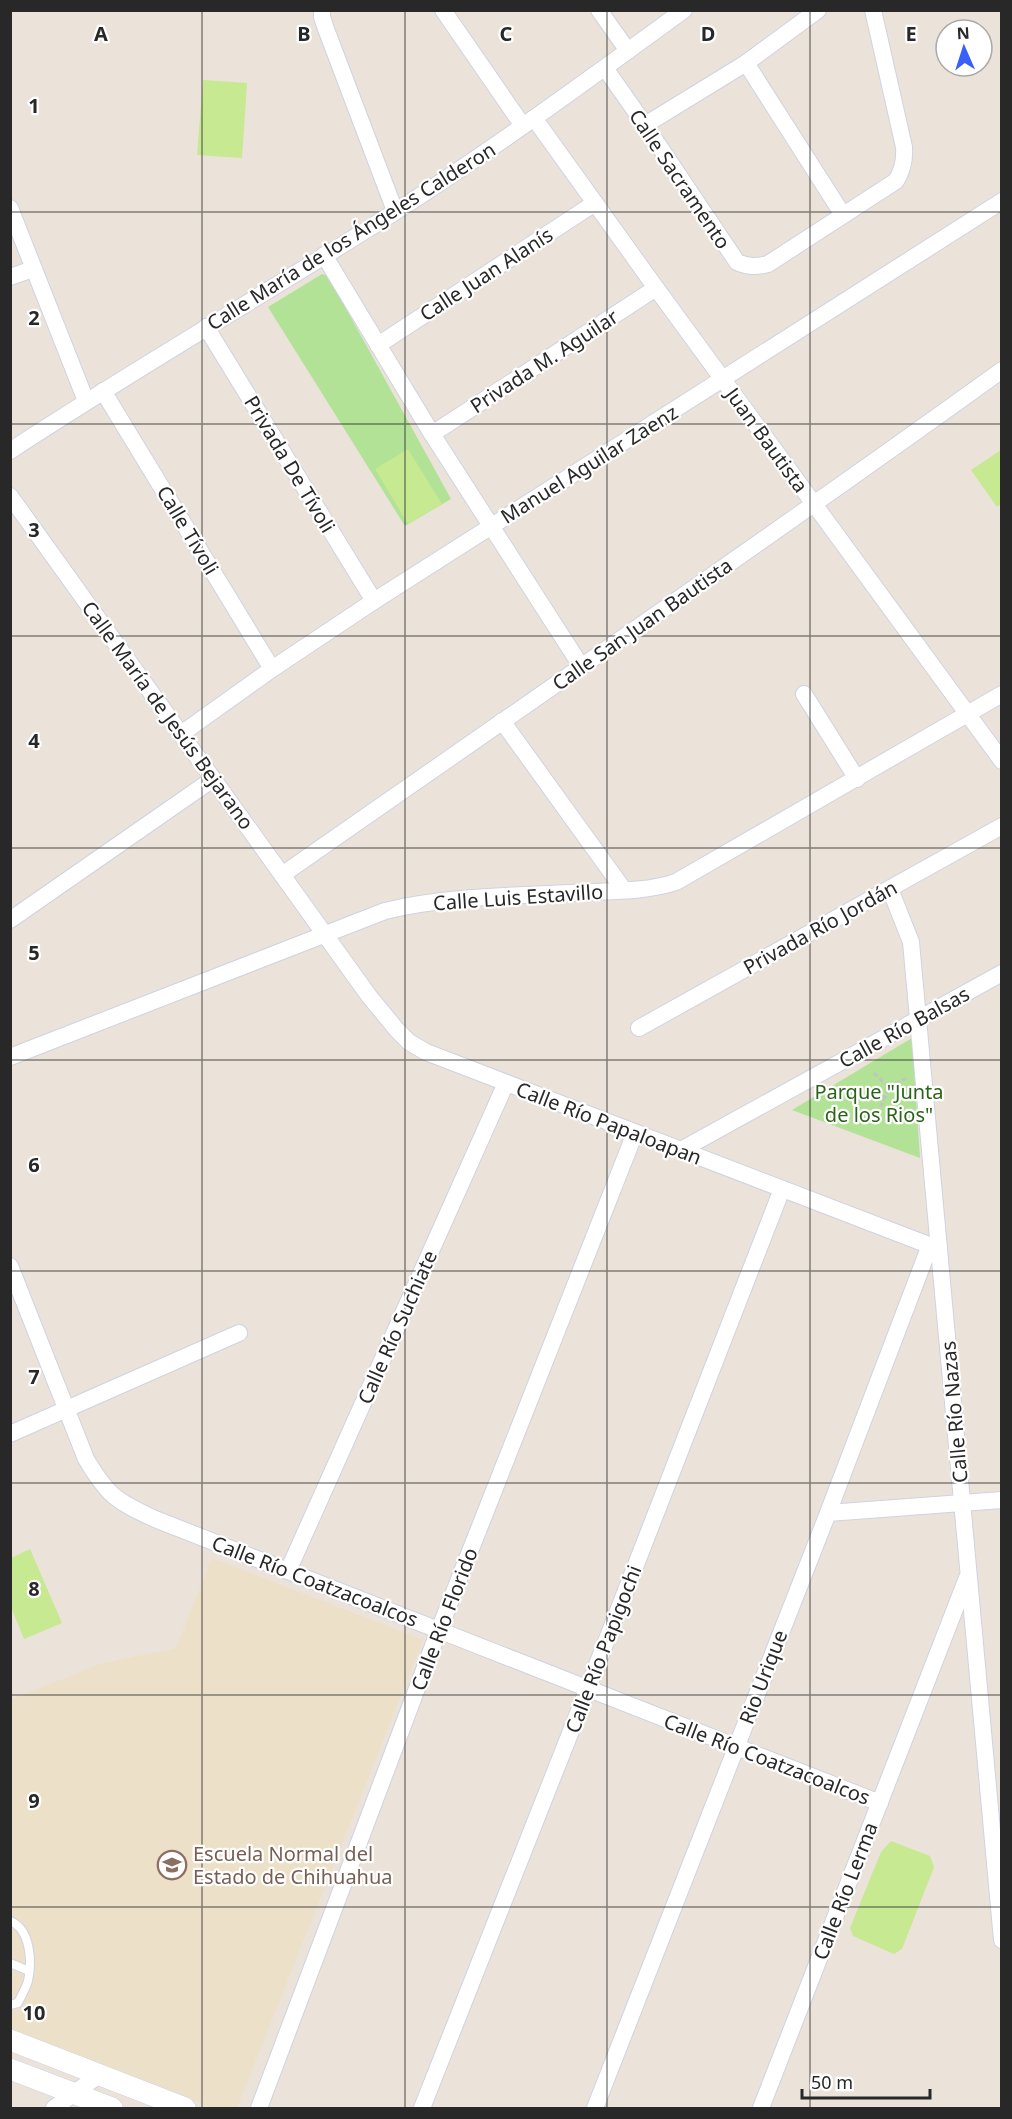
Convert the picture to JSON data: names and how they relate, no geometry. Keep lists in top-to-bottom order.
{
  "streets": {
    "street": [
      "Calle Sacramento",
      "Calle María de los Ángeles Calderon",
      "Calle Juan Alanís",
      "Privada M. Aguilar",
      "Juan Bautista",
      "Privada De Tívoli",
      "Manuel Aguilar Zaenz",
      "Calle Tívoli",
      "Calle San Juan Bautista",
      "Calle María de Jesús Bejarano",
      "Calle Luis Estavillo",
      "Privada Río Jordán",
      "Calle Río Balsas",
      "Calle Río Papaloapan",
      "Calle Río Suchiate",
      "Calle Río Nazas",
      "Calle Río Coatzacoalcos",
      "Calle Río Florido",
      "Calle Río Papigochi",
      "Rio Urique",
      "Calle Río Lerma"
    ]
  },
  "crossings": [
    ["Calle Sacramento", "Calle María de los Ángeles Calderon"],
    ["Calle María de los Ángeles Calderon", "Juan Bautista"],
    ["Calle María de los Ángeles Calderon", "Privada De Tívoli"],
    ["Calle María de los Ángeles Calderon", "Calle Tívoli"],
    ["Calle Juan Alanís", "Juan Bautista"],
    ["Privada M. Aguilar", "Juan Bautista"],
    ["Juan Bautista", "Manuel Aguilar Zaenz"],
    ["Juan Bautista", "Calle San Juan Bautista"],
    ["Juan Bautista", "Calle Luis Estavillo"],
    ["Privada De Tívoli", "Manuel Aguilar Zaenz"],
    ["Manuel Aguilar Zaenz", "Calle Tívoli"],
    ["Manuel Aguilar Zaenz", "Calle María de Jesús Bejarano"],
    ["Calle San Juan Bautista", "Calle María de Jesús Bejarano"],
    ["Calle María de Jesús Bejarano", "Calle Luis Estavillo"],
    ["Calle María de Jesús Bejarano", "Calle Río Papaloapan"],
    ["Calle Luis Estavillo", "Calle Río Papaloapan"],
    ["Privada Río Jordán", "Calle Río Nazas"],
    ["Calle Río Balsas", "Calle Río Papaloapan"],
    ["Calle Río Balsas", "Calle Río Nazas"],
    ["Calle Río Papaloapan", "Calle Río Suchiate"],
    ["Calle Río Papaloapan", "Calle Río Nazas"],
    ["Calle Río Papaloapan", "Calle Río Florido"],
    ["Calle Río Papaloapan", "Calle Río Papigochi"],
    ["Calle Río Papaloapan", "Rio Urique"],
    ["Calle Río Suchiate", "Calle Río Coatzacoalcos"],
    ["Calle Río Nazas", "Rio Urique"],
    ["Calle Río Nazas", "Calle Río Lerma"],
    ["Calle Río Coatzacoalcos", "Calle Río Florido"],
    ["Calle Río Coatzacoalcos", "Calle Río Papigochi"],
    ["Calle Río Coatzacoalcos", "Rio Urique"],
    ["Calle Río Coatzacoalcos", "Calle Río Lerma"]
  ],
  "parks": ["Parque \"Junta de los Rios\""],
  "places": {
    "school or university": ["Escuela Normal del Estado de Chihuahua"]
  },
  "scale_bar": "50 m",
  "north": "top",
  "grid": {
    "columns": [
      "A",
      "B",
      "C",
      "D",
      "E"
    ],
    "rows": [
      "1",
      "2",
      "3",
      "4",
      "5",
      "6",
      "7",
      "8",
      "9",
      "10"
    ]
  }
}
